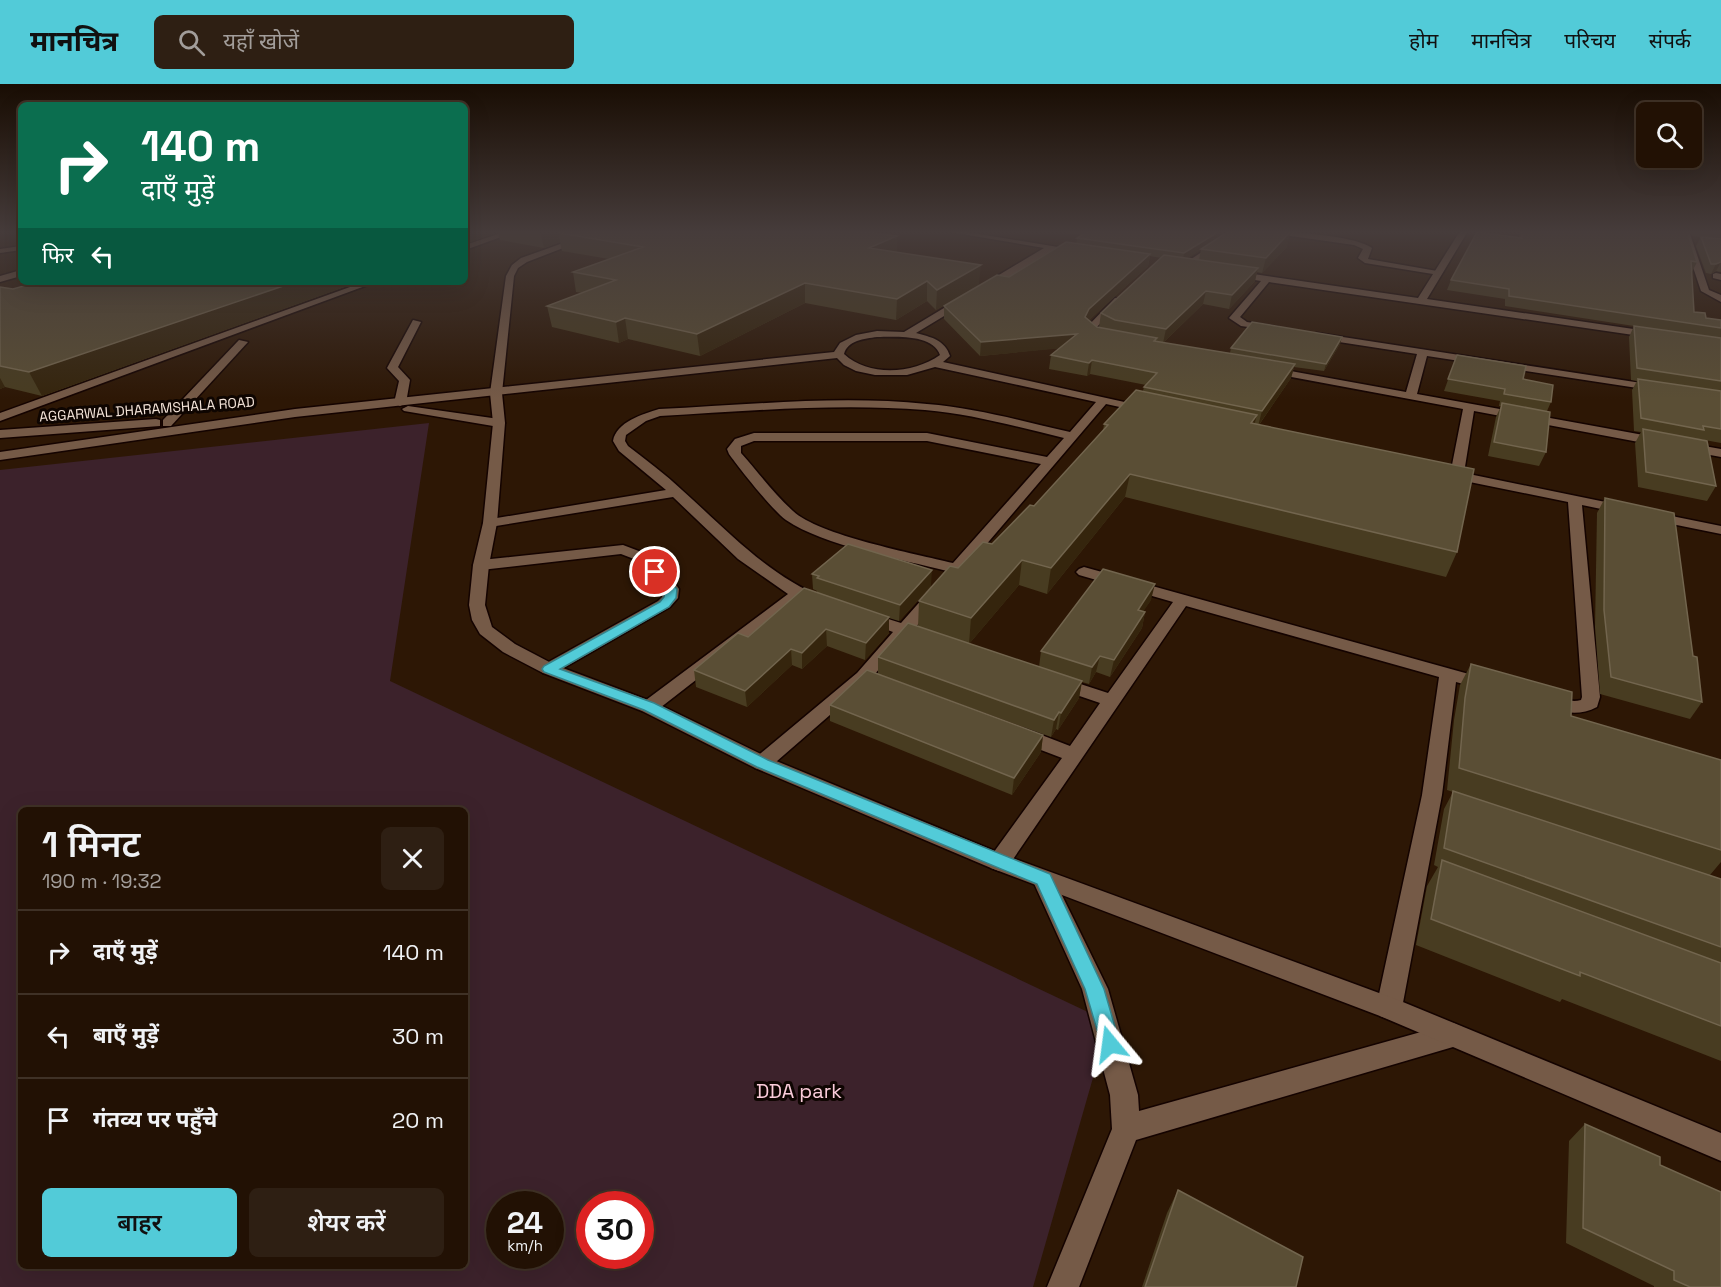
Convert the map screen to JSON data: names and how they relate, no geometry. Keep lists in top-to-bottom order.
{
  "streets": {
    "street": ["AGGARWAL DHARAMSHALA ROAD"]
  },
  "parks": ["DDA park"],
  "page": {
    "header": "मानचित्र",
    "search": "यहाँ खोजें",
    "nav": [
      "होम",
      "मानचित्र",
      "परिचय",
      "संपर्क"
    ],
    "turn": ["140 m", "दाएँ मुड़ें"],
    "then": "फिर",
    "heading": ["1 मिनट", "190 m · 19:32"],
    "list": [
      {
        "name": "दाएँ मुड़ें",
        "value": "140 m"
      },
      {
        "name": "बाएँ मुड़ें",
        "value": "30 m"
      },
      {
        "name": "गंतव्य पर पहुँचे",
        "value": "20 m"
      }
    ],
    "buttons": ["बाहर", "शेयर करें"],
    "speed": "24 km/h",
    "limit": "30"
  }
}
